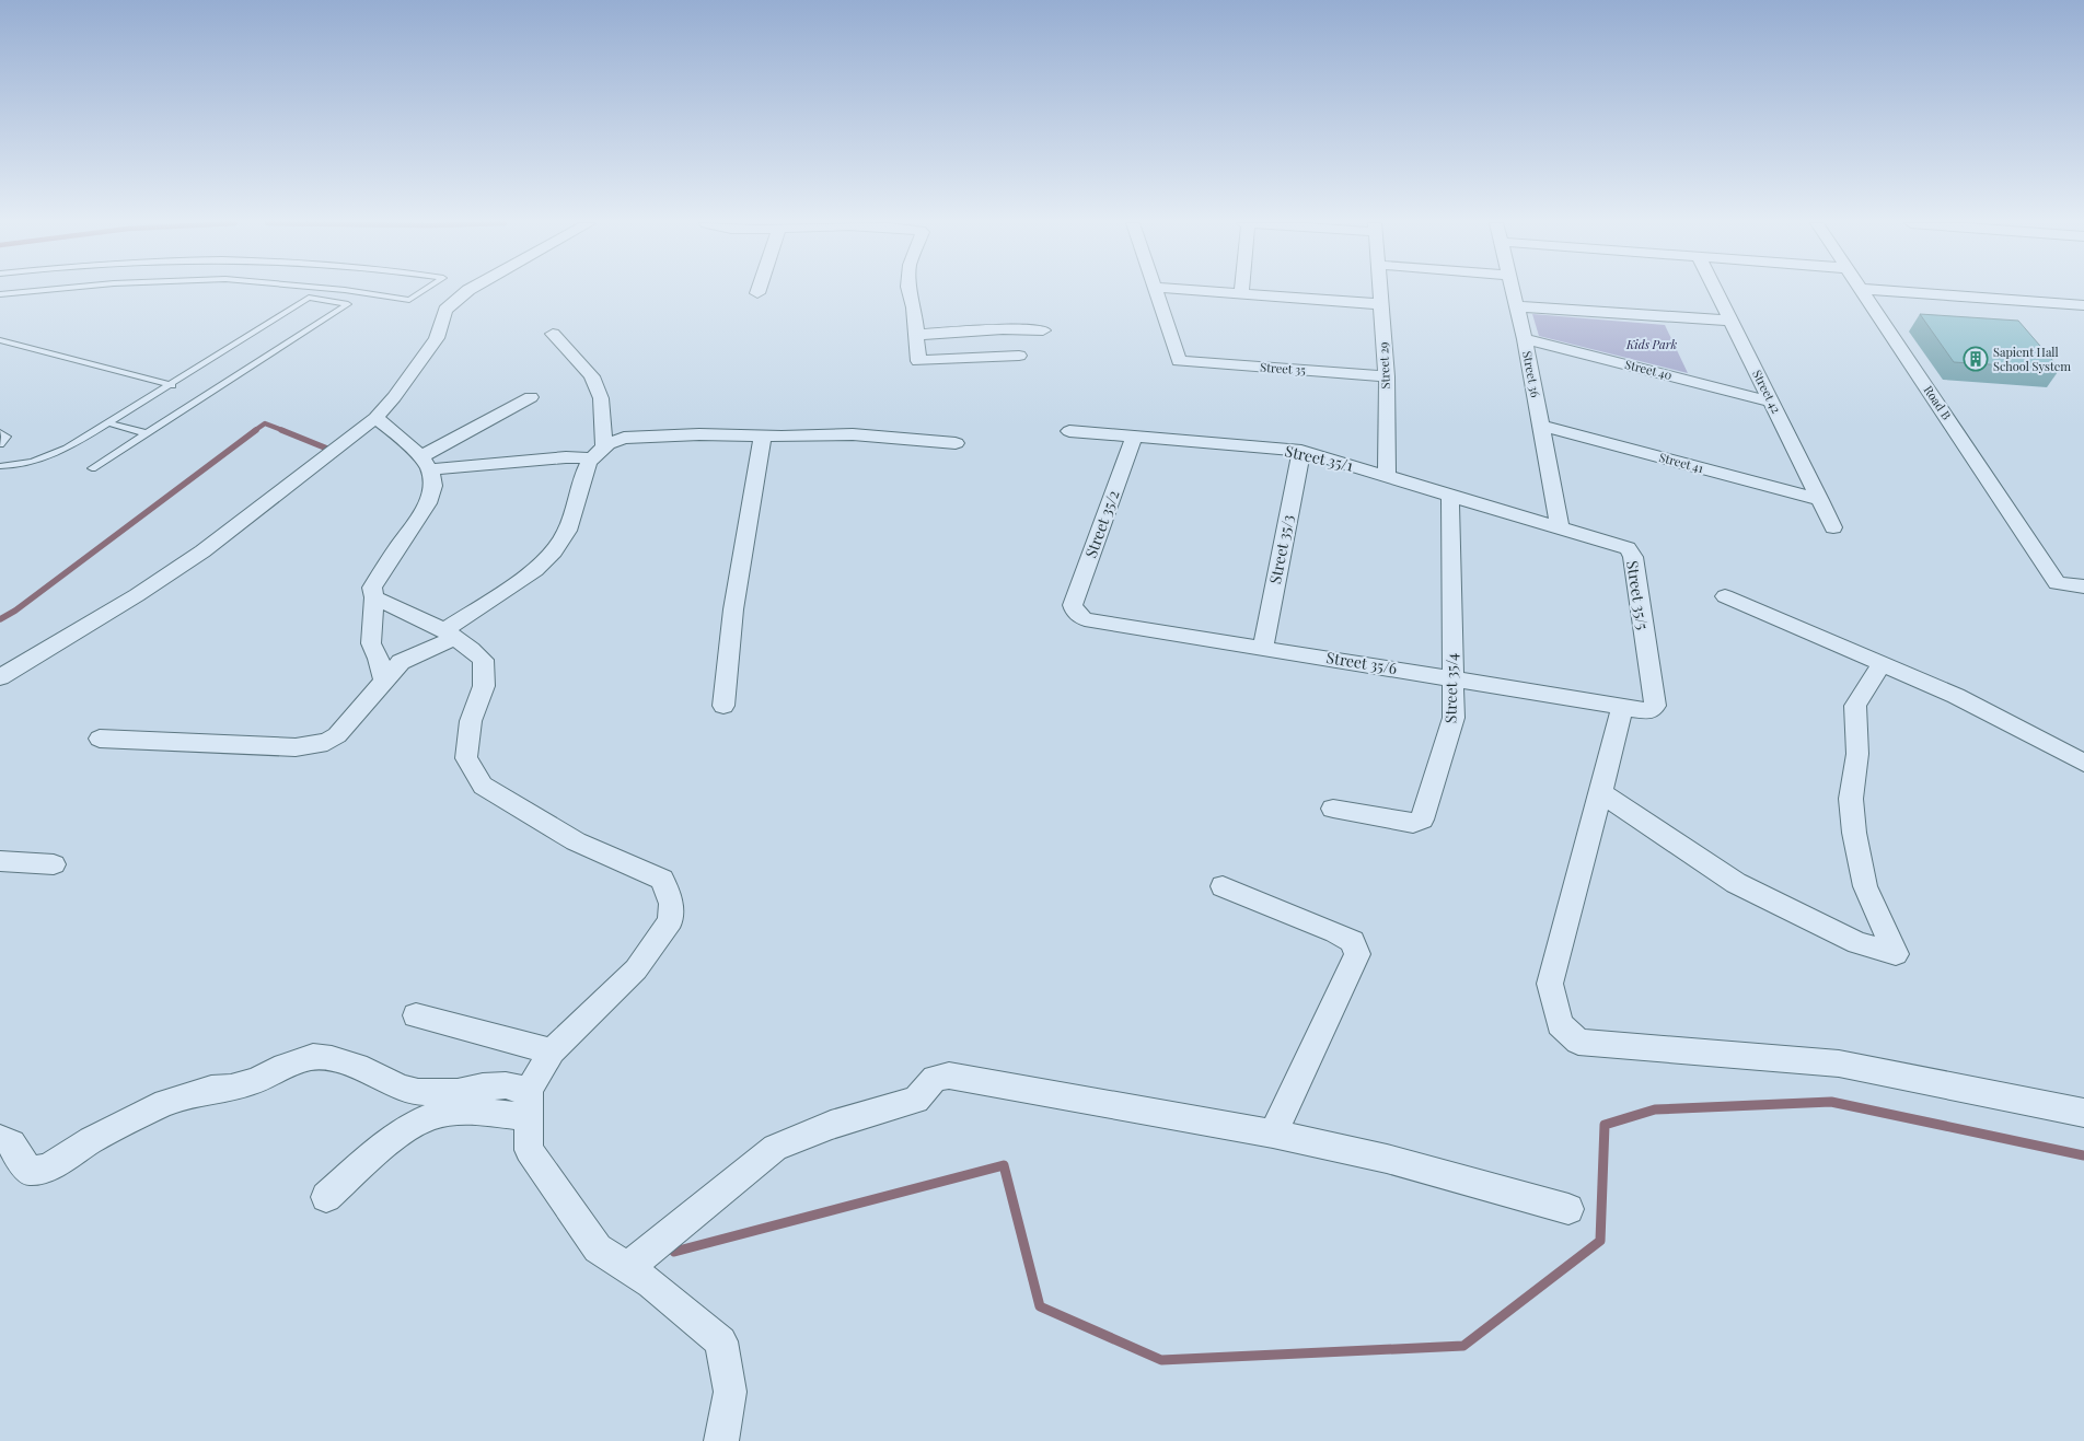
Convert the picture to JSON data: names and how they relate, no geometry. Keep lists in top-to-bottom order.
{
  "streets": {
    "street": [
      "Street 29",
      "Street 35",
      "Street 40",
      "Street 36",
      "Street 42",
      "Road B",
      "Street 35/1",
      "Street 41",
      "Street 35/2",
      "Street 35/3",
      "Street 35/5",
      "Street 35/6",
      "Street 35/4"
    ]
  },
  "crossings": [
    ["Street 29", "Street 35"],
    ["Street 29", "Street 35/1"],
    ["Street 40", "Street 36"],
    ["Street 40", "Street 42"],
    ["Street 36", "Street 35/1"],
    ["Street 36", "Street 41"],
    ["Street 36", "Street 35/5"],
    ["Street 42", "Street 41"],
    ["Street 35/1", "Street 35/2"],
    ["Street 35/1", "Street 35/3"],
    ["Street 35/1", "Street 35/5"],
    ["Street 35/1", "Street 35/4"],
    ["Street 35/2", "Street 35/6"],
    ["Street 35/3", "Street 35/6"],
    ["Street 35/5", "Street 35/6"],
    ["Street 35/6", "Street 35/4"]
  ],
  "parks": ["Kids Park"],
  "places": {
    "building": ["Sapient Hall School System"]
  }
}
